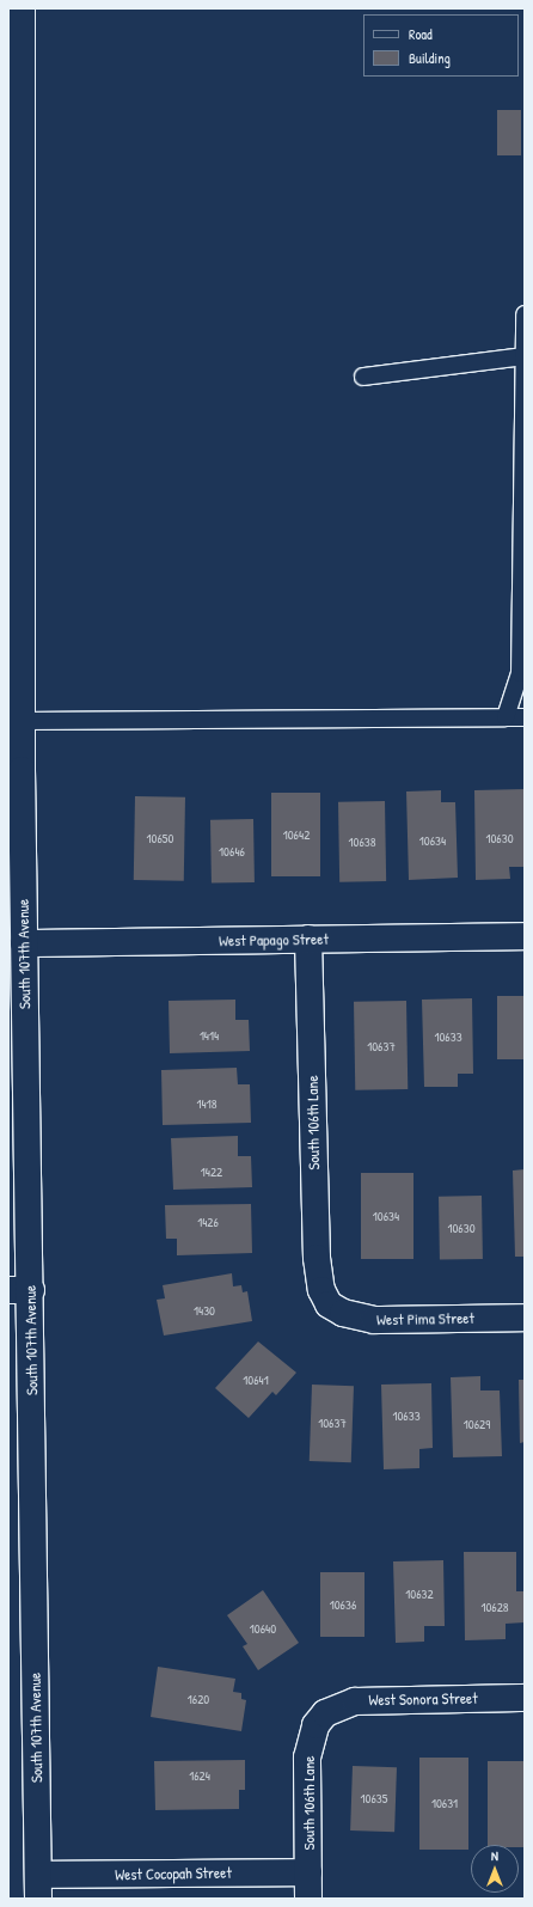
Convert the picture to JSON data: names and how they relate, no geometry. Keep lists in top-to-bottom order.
{
  "streets": {
    "main road": [
      "West Papago Street",
      "South 107th Avenue",
      "South 106th Lane",
      "West Pima Street",
      "West Sonora Street",
      "West Cocopah Street"
    ]
  },
  "crossings": [
    ["West Papago Street", "South 107th Avenue"],
    ["West Papago Street", "South 106th Lane"],
    ["South 107th Avenue", "West Cocopah Street"],
    ["South 106th Lane", "West Pima Street"],
    ["South 106th Lane", "West Sonora Street"],
    ["South 106th Lane", "West Cocopah Street"]
  ],
  "house_numbers": [
    "10642",
    "10650",
    "10630",
    "10634",
    "10638",
    "10646",
    "1414",
    "10633",
    "10637",
    "1418",
    "1422",
    "10634",
    "1426",
    "10630",
    "1430",
    "10641",
    "10633",
    "10637",
    "10629",
    "10632",
    "10636",
    "10628",
    "10640",
    "1620",
    "1624",
    "10635",
    "10631"
  ],
  "legend": ["Road", "Building"],
  "north": "top"
}
